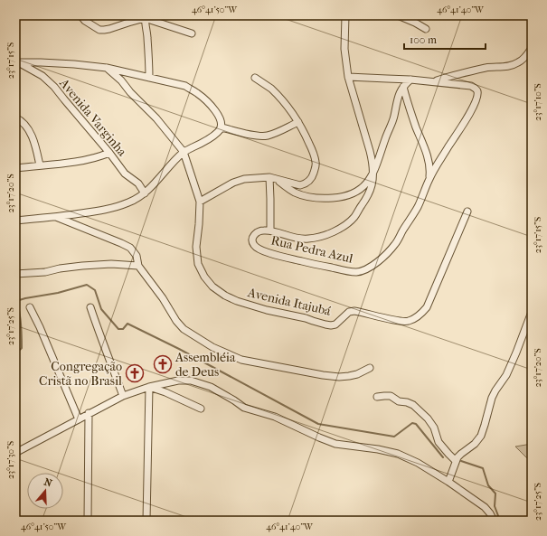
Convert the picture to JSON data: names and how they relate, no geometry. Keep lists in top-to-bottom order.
{
  "streets": {
    "street": ["Avenida Varginha", "Rua Pedra Azul", "Avenida Itajubá"]
  },
  "places": {
    "church": ["Assembléia de Deus", "Congregação Cristã no Brasil"]
  },
  "scale_bar": "100 m",
  "north": "top",
  "coordinates": [
    "46°41'50\"W",
    "46°41'40\"W",
    "23°17'15\"S",
    "23°17'10\"S",
    "23°17'20\"S",
    "23°17'25\"S",
    "23°17'30\"S"
  ]
}
